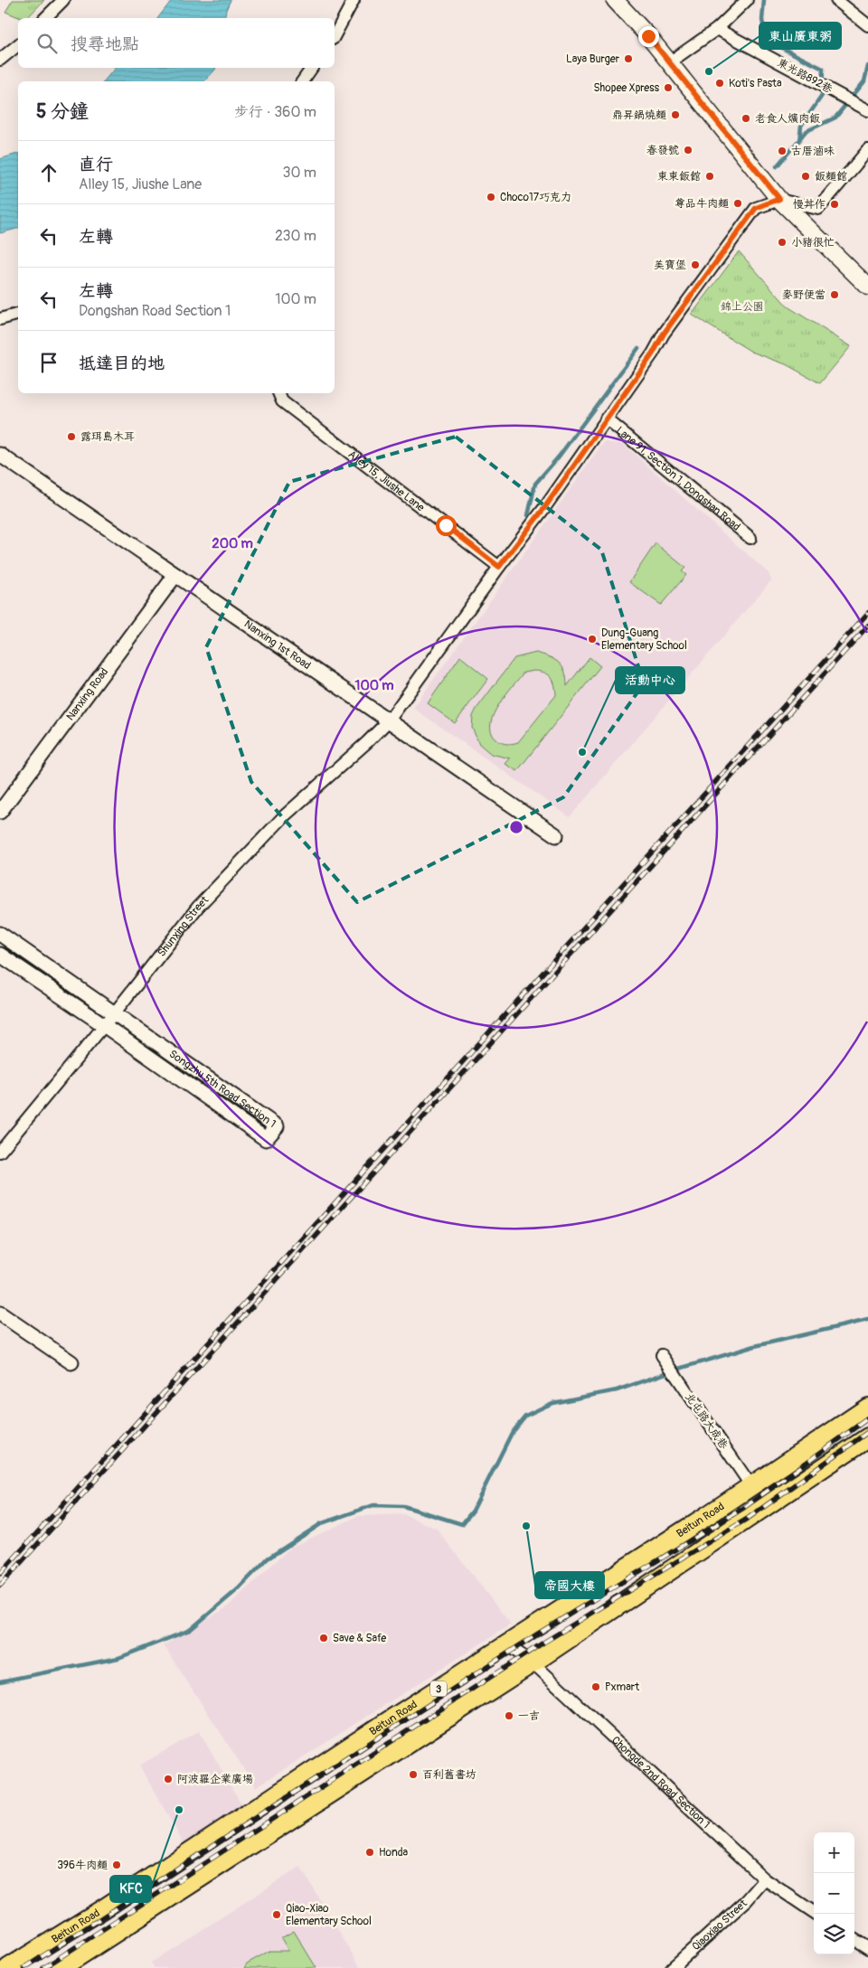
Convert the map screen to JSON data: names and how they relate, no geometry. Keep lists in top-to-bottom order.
{
  "streets": {
    "main road": ["Beitun Road", "3"],
    "street": [
      "東光路892巷",
      "Lane 91, Section 1, Dongshan Road",
      "Alley 15, Jiushe Lane",
      "Nanxing 1st Road",
      "Nanxing Road",
      "Shunxing Street",
      "Songzhu 5th Road Section 1",
      "北屯路大成巷",
      "Chongde 2nd Road Section 1",
      "Qiaoxiao Street"
    ]
  },
  "crossings": [
    ["Lane 91, Section 1, Dongshan Road", "Alley 15, Jiushe Lane"],
    ["Lane 91, Section 1, Dongshan Road", "Nanxing 1st Road"],
    ["Lane 91, Section 1, Dongshan Road", "Shunxing Street"],
    ["Nanxing 1st Road", "Nanxing Road"],
    ["Nanxing 1st Road", "Shunxing Street"],
    ["Shunxing Street", "Songzhu 5th Road Section 1"],
    ["北屯路大成巷", "Beitun Road"],
    ["Beitun Road", "Chongde 2nd Road Section 1"],
    ["Chongde 2nd Road Section 1", "Qiaoxiao Street"]
  ],
  "parks": ["錦上公園"],
  "places": [
    "Laya Burger",
    "東山廣東粥",
    "Koti's Pasta",
    "Shopee Xpress",
    "鼎昇鍋燒麵",
    "老食人爌肉飯",
    "春發號",
    "古厝滷味",
    "東東飯館",
    "飯麵館",
    "Choco17巧克力",
    "尊品牛肉麵",
    "慢丼作",
    "小豬很忙",
    "美寶堡",
    "麥野便當",
    "露珥島木耳",
    "Dung-Guang Elementary School",
    "活動中心",
    "帝國大樓",
    "Save & Safe",
    "Pxmart",
    "一吉",
    "百利舊書坊",
    "阿波羅企業廣場",
    "KFC",
    "Honda",
    "396牛肉麵",
    "Qiao-Xiao Elementary School"
  ],
  "page": {
    "search": "搜尋地點",
    "heading": ["5 分鐘", "步行 · 360 m"],
    "list": [
      ["直行", "Alley 15, Jiushe Lane", "30 m"],
      ["左轉", "230 m"],
      ["左轉", "Dongshan Road Section 1", "100 m"],
      "抵達目的地"
    ],
    "map_buttons": ["+", "−"]
  },
  "rings": ["200 m", "100 m"]
}
